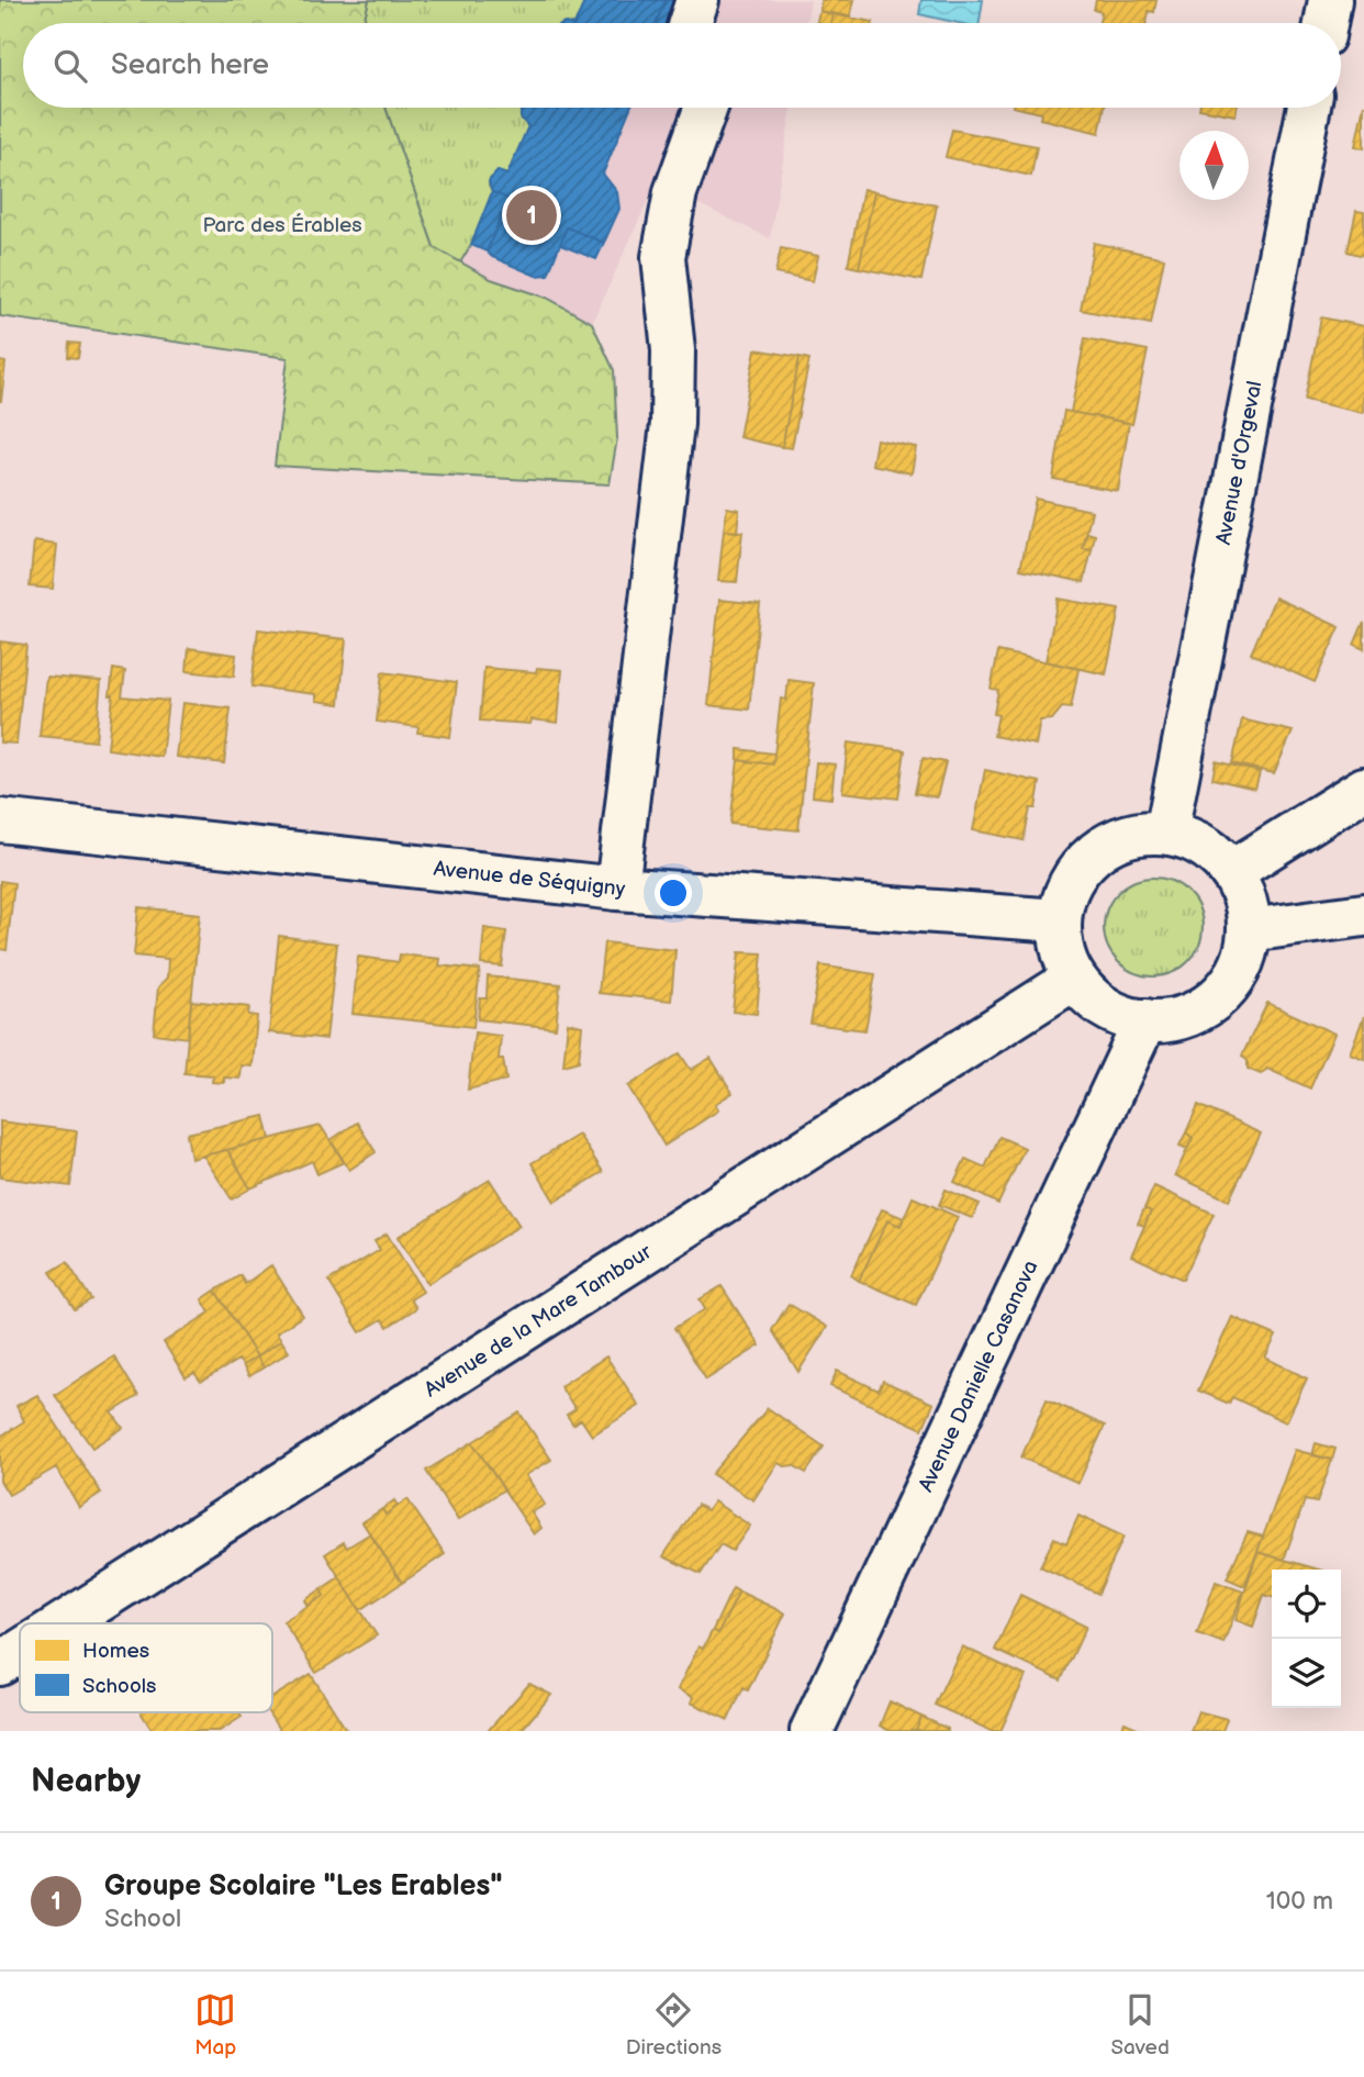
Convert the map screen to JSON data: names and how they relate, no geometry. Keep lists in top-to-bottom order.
{
  "streets": {
    "street": [
      "Avenue d'Orgeval",
      "Avenue de Séquigny",
      "Avenue de la Mare Tambour",
      "Avenue Danielle Casanova"
    ]
  },
  "crossings": [
    ["Avenue d'Orgeval", "Avenue de Séquigny"],
    ["Avenue d'Orgeval", "Avenue de la Mare Tambour"],
    ["Avenue d'Orgeval", "Avenue Danielle Casanova"],
    ["Avenue de Séquigny", "Avenue de la Mare Tambour"],
    ["Avenue de Séquigny", "Avenue Danielle Casanova"],
    ["Avenue de la Mare Tambour", "Avenue Danielle Casanova"]
  ],
  "parks": ["Parc des Érables"],
  "legend": ["Homes", "Schools"],
  "north": "top",
  "page": {
    "search": "Search here",
    "pins": "1",
    "heading": "Nearby",
    "list": [
      {
        "mark": "1",
        "name": "Groupe Scolaire \"Les Erables\"",
        "note": "School",
        "value": "100 m"
      }
    ],
    "nav": ["Map", "Directions", "Saved"]
  }
}
